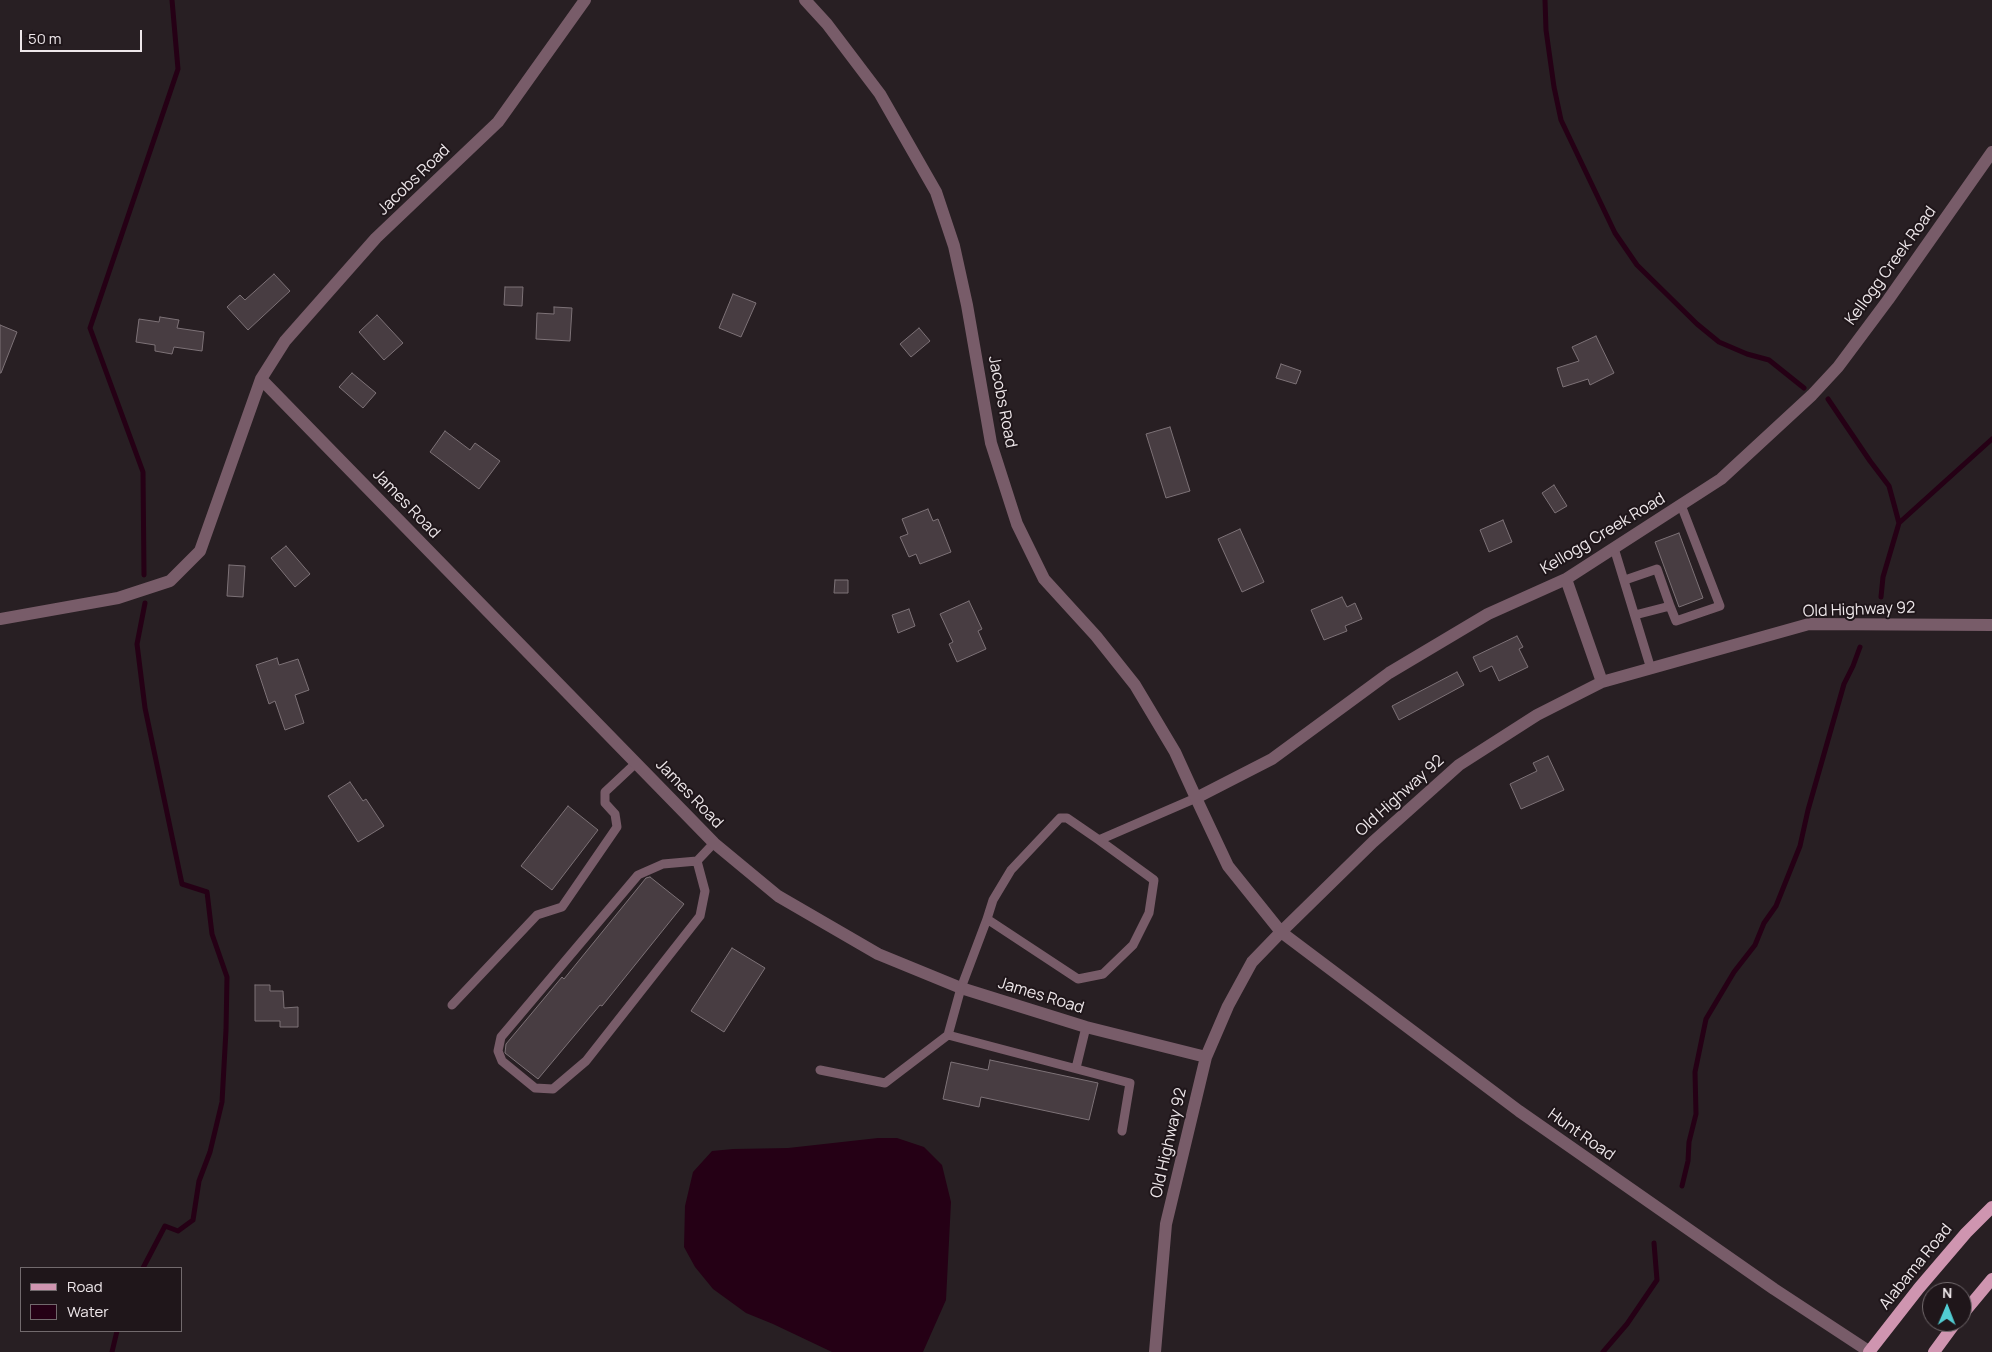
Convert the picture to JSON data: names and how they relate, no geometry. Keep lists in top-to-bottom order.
{
  "streets": {
    "main road": ["Alabama Road"],
    "street": [
      "Jacobs Road",
      "Kellogg Creek Road",
      "James Road",
      "Old Highway 92",
      "Hunt Road"
    ]
  },
  "crossings": [
    ["Jacobs Road", "Kellogg Creek Road"],
    ["Jacobs Road", "James Road"],
    ["James Road", "Old Highway 92"],
    ["Old Highway 92", "Hunt Road"],
    ["Hunt Road", "Alabama Road"]
  ],
  "legend": ["Road", "Water"],
  "scale_bar": "50 m",
  "north": "top"
}
